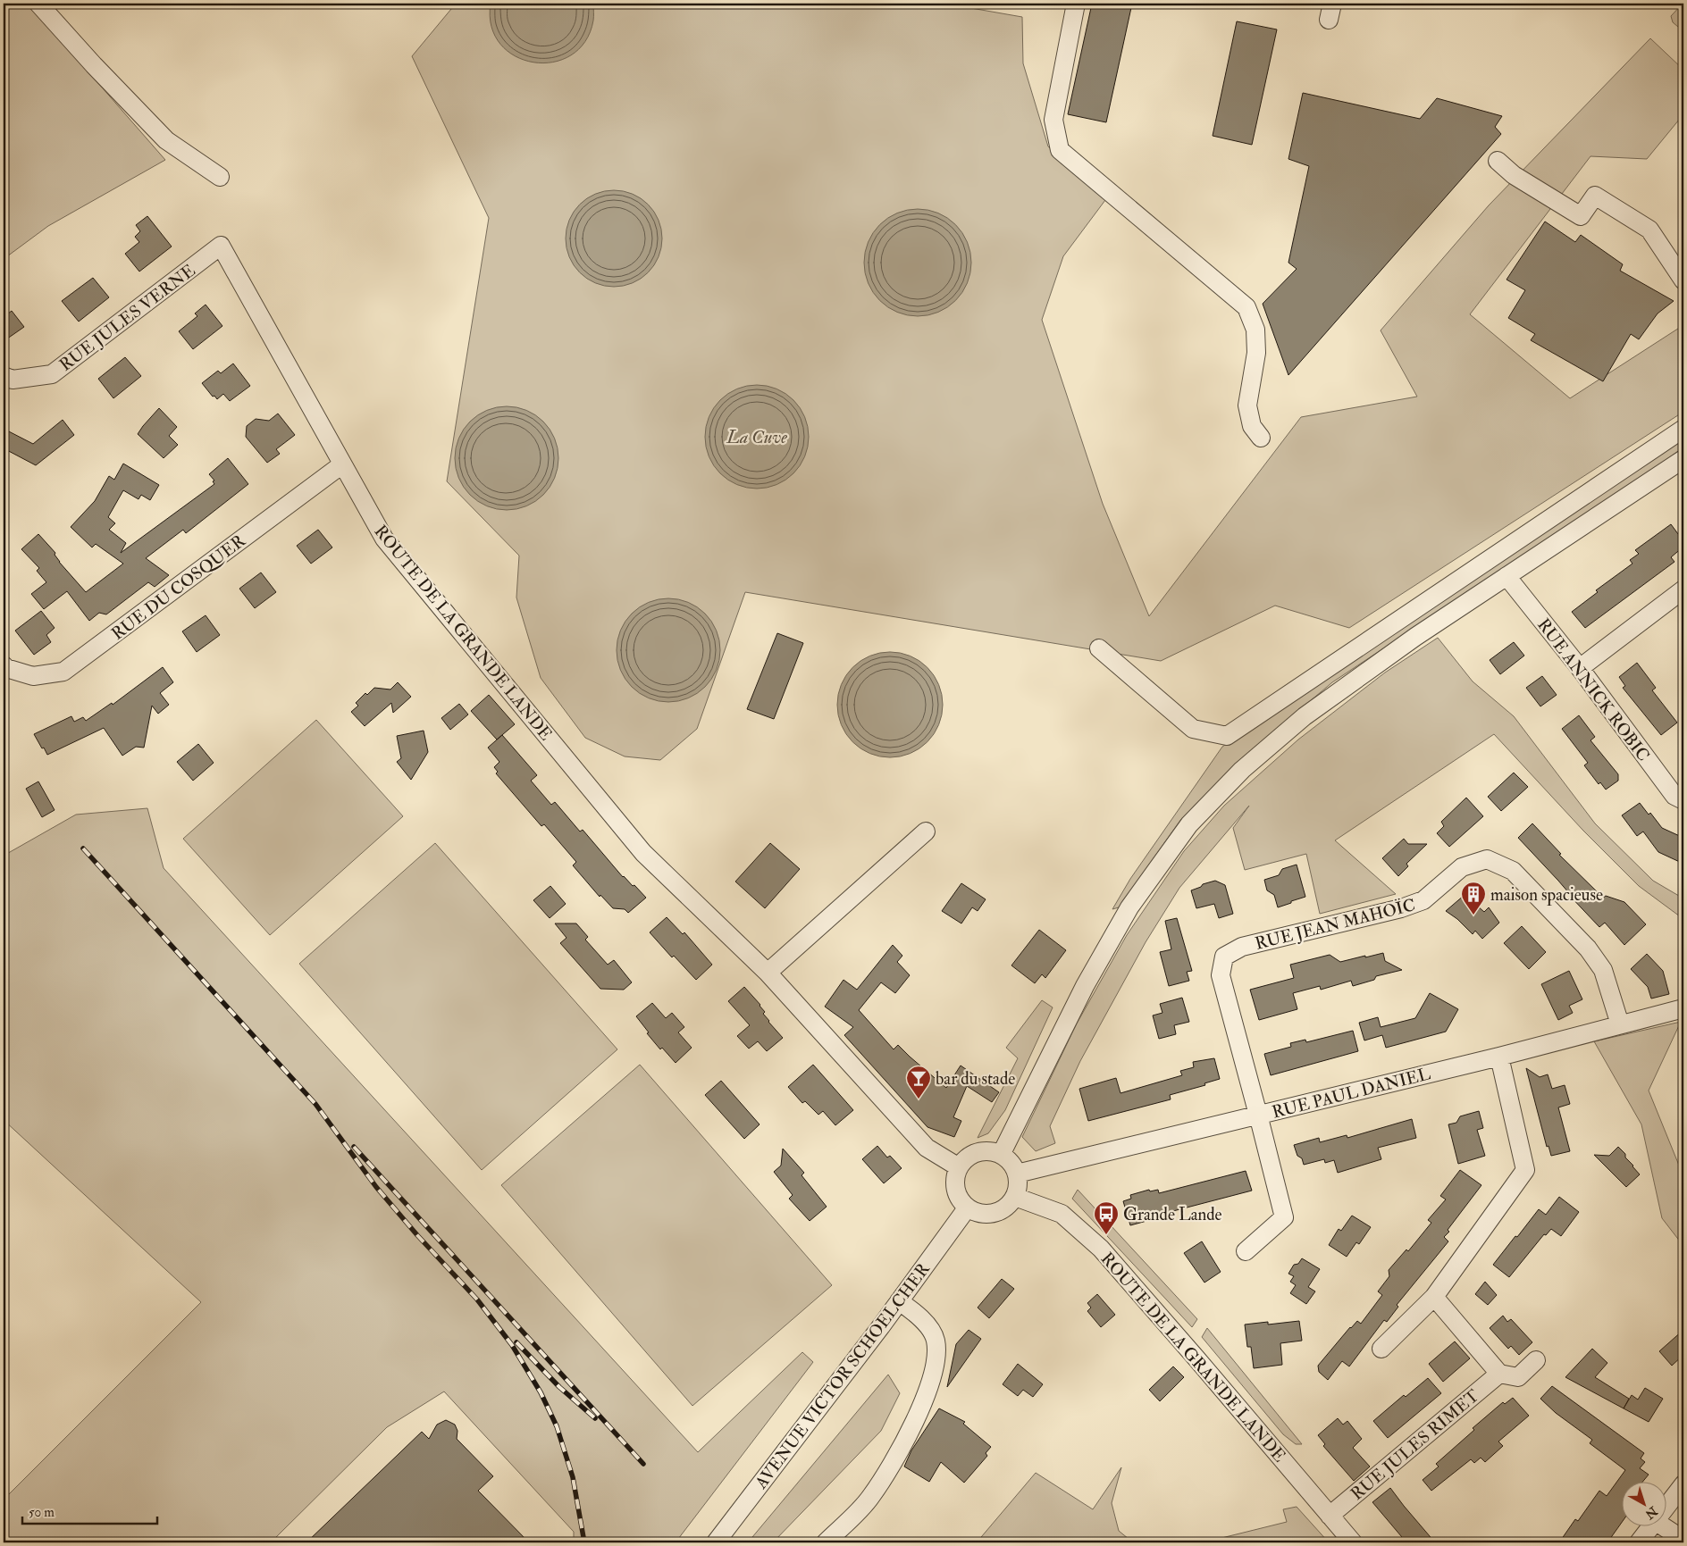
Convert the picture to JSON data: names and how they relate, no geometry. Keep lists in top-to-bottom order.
{
  "streets": {
    "street": [
      "RUE JULES VERNE",
      "RUE DU COSQUER",
      "ROUTE DE LA GRANDE LANDE",
      "RUE ANNICK ROBIC",
      "RUE JEAN MAHOÏC",
      "RUE PAUL DANIEL",
      "AVENUE VICTOR SCHOELCHER",
      "RUE JULES RIMET"
    ]
  },
  "crossings": [
    ["RUE JULES VERNE", "ROUTE DE LA GRANDE LANDE"],
    ["RUE DU COSQUER", "ROUTE DE LA GRANDE LANDE"],
    ["ROUTE DE LA GRANDE LANDE", "RUE PAUL DANIEL"],
    ["ROUTE DE LA GRANDE LANDE", "AVENUE VICTOR SCHOELCHER"],
    ["ROUTE DE LA GRANDE LANDE", "RUE JULES RIMET"],
    ["RUE JEAN MAHOÏC", "RUE PAUL DANIEL"],
    ["RUE PAUL DANIEL", "AVENUE VICTOR SCHOELCHER"]
  ],
  "water": ["La Cuve"],
  "places": {
    "building": ["maison spacieuse"],
    "bar": ["bar du stade"],
    "bus stop": ["Grande Lande"]
  },
  "scale_bar": "50 m",
  "north": "bottom right"
}
